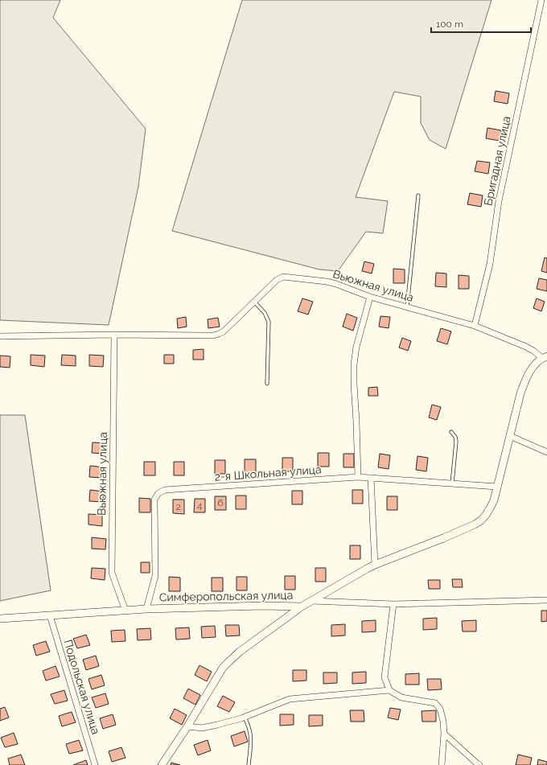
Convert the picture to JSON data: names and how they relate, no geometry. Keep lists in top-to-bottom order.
{
  "streets": {
    "street": [
      "Бригадная улица",
      "Вьюжная улица",
      "2-я Школьная улица",
      "Симферопольская улица",
      "Подольская улица"
    ]
  },
  "crossings": [
    ["Бригадная улица", "Вьюжная улица"],
    ["Вьюжная улица", "Симферопольская улица"],
    ["2-я Школьная улица", "Симферопольская улица"],
    ["Симферопольская улица", "Подольская улица"]
  ],
  "house_numbers": ["6", "4", "2"],
  "scale_bar": "100 m"
}
